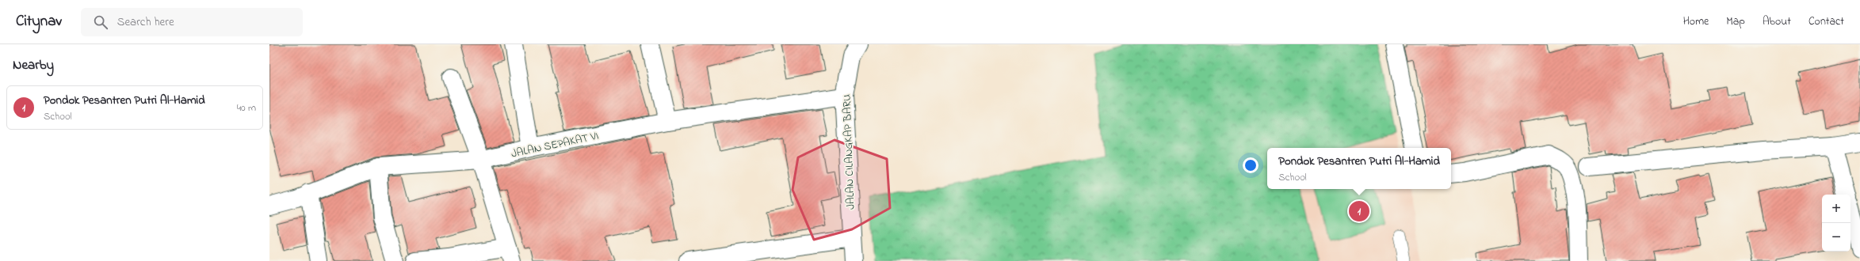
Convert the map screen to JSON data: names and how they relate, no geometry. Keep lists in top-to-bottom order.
{
  "streets": {
    "street": ["JALAN SEPAKAT VI", "JALAN CILANGKAP BARU"]
  },
  "crossings": [
    ["JALAN SEPAKAT VI", "JALAN CILANGKAP BARU"]
  ],
  "page": {
    "header": "Citynav",
    "search": "Search here",
    "nav": [
      "Home",
      "Map",
      "About",
      "Contact"
    ],
    "heading": "Nearby",
    "list": [
      {
        "mark": "1",
        "name": "Pondok Pesantren Putri Al-Hamid",
        "note": "School",
        "value": "40 m"
      }
    ],
    "popup": ["Pondok Pesantren Putri Al-Hamid", "School"],
    "map_buttons": ["+", "−"],
    "pins": "1"
  }
}
